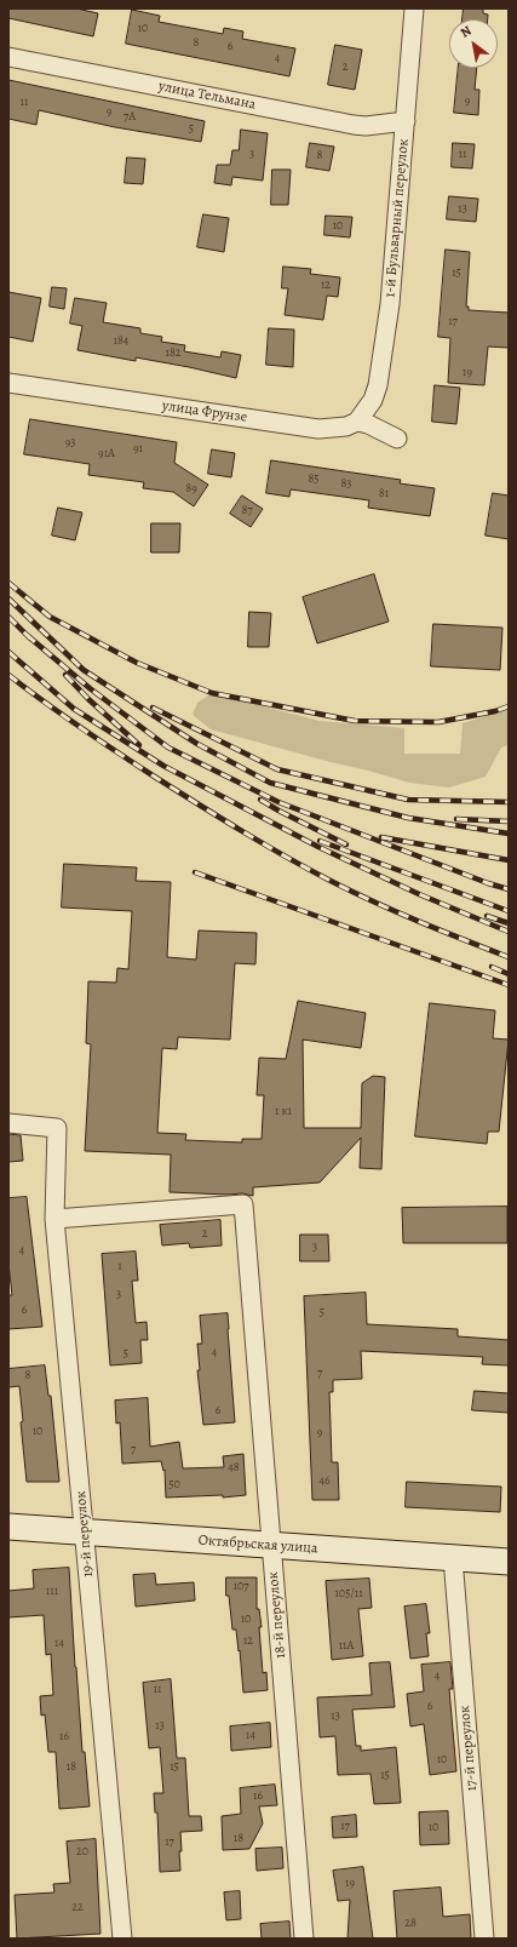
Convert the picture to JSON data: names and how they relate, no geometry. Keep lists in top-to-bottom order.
{
  "streets": {
    "street": [
      "улица Тельмана",
      "1-й Бульварный переулок",
      "улица Фрунзе",
      "19-й переулок",
      "Октябрьская улица",
      "18-й переулок",
      "17-й переулок"
    ]
  },
  "crossings": [
    ["улица Тельмана", "1-й Бульварный переулок"],
    ["1-й Бульварный переулок", "улица Фрунзе"],
    ["19-й переулок", "Октябрьская улица"],
    ["19-й переулок", "18-й переулок"],
    ["Октябрьская улица", "18-й переулок"],
    ["Октябрьская улица", "17-й переулок"]
  ],
  "house_numbers": [
    "10",
    "8",
    "6",
    "4",
    "2",
    "9",
    "11",
    "9",
    "7А",
    "5",
    "3",
    "11",
    "8",
    "13",
    "10",
    "15",
    "12",
    "17",
    "184",
    "182",
    "19",
    "93",
    "91",
    "91А",
    "85",
    "83",
    "89",
    "81",
    "87",
    "1 к1",
    "2",
    "3",
    "4",
    "1",
    "3",
    "6",
    "5",
    "4",
    "5",
    "7",
    "8",
    "6",
    "10",
    "9",
    "7",
    "48",
    "46",
    "50",
    "107",
    "111",
    "105/11",
    "10",
    "12",
    "14",
    "11А",
    "4",
    "11",
    "6",
    "13",
    "13",
    "14",
    "16",
    "10",
    "18",
    "15",
    "15",
    "16",
    "17",
    "10",
    "18",
    "17",
    "20",
    "19",
    "22",
    "28"
  ],
  "north": "top left"
}
